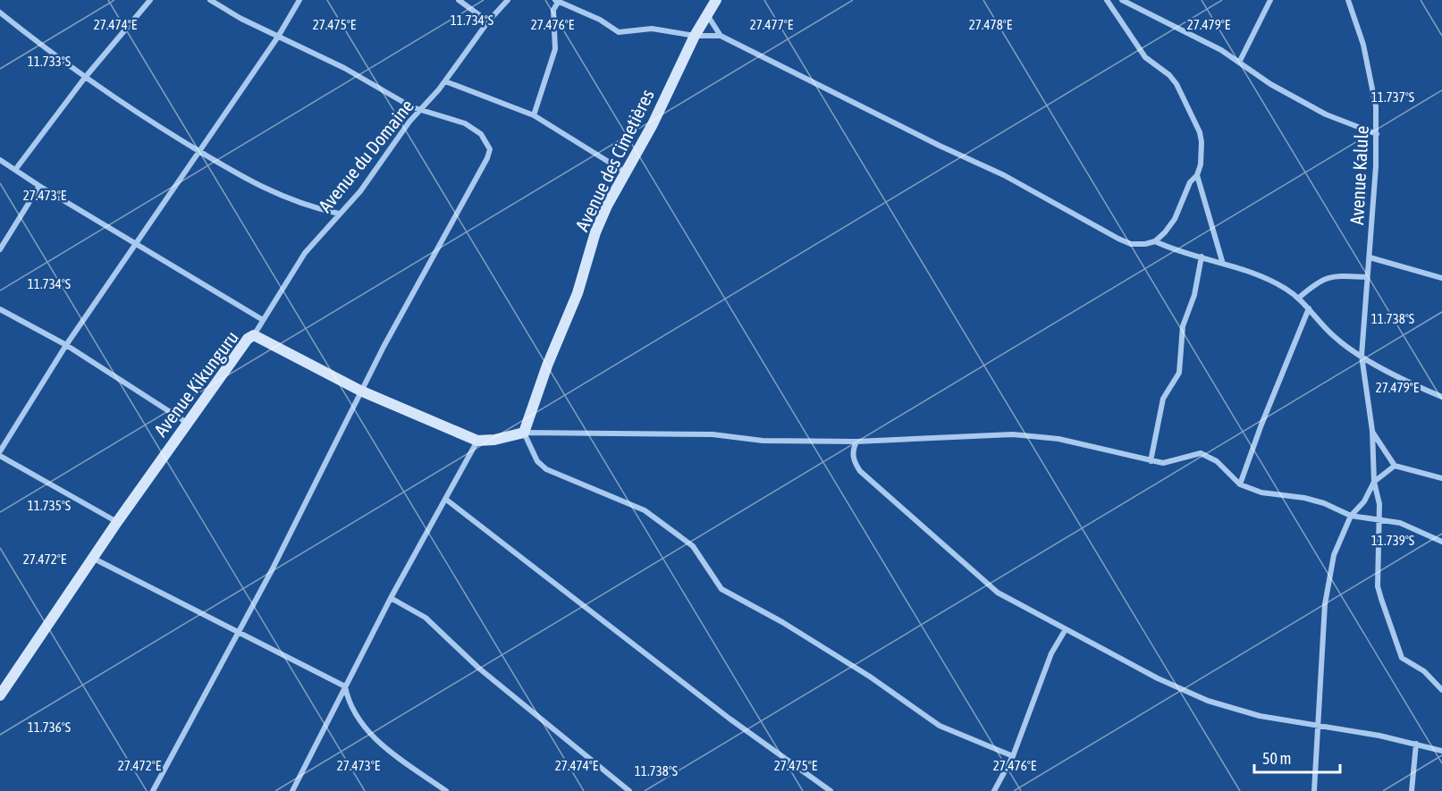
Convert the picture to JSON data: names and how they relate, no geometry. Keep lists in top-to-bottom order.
{
  "streets": {
    "street": [
      "Avenue du Domaine",
      "Avenue des Cimetières",
      "Avenue Kalule",
      "Avenue Kikunguru"
    ]
  },
  "crossings": [
    ["Avenue du Domaine", "Avenue Kikunguru"]
  ],
  "scale_bar": "50 m",
  "coordinates": [
    "11.734°S",
    "27.474°E",
    "27.475°E",
    "27.476°E",
    "27.477°E",
    "27.478°E",
    "27.479°E",
    "11.733°S",
    "11.737°S",
    "27.473°E",
    "11.738°S",
    "11.735°S",
    "11.739°S",
    "27.472°E",
    "11.736°S"
  ]
}
